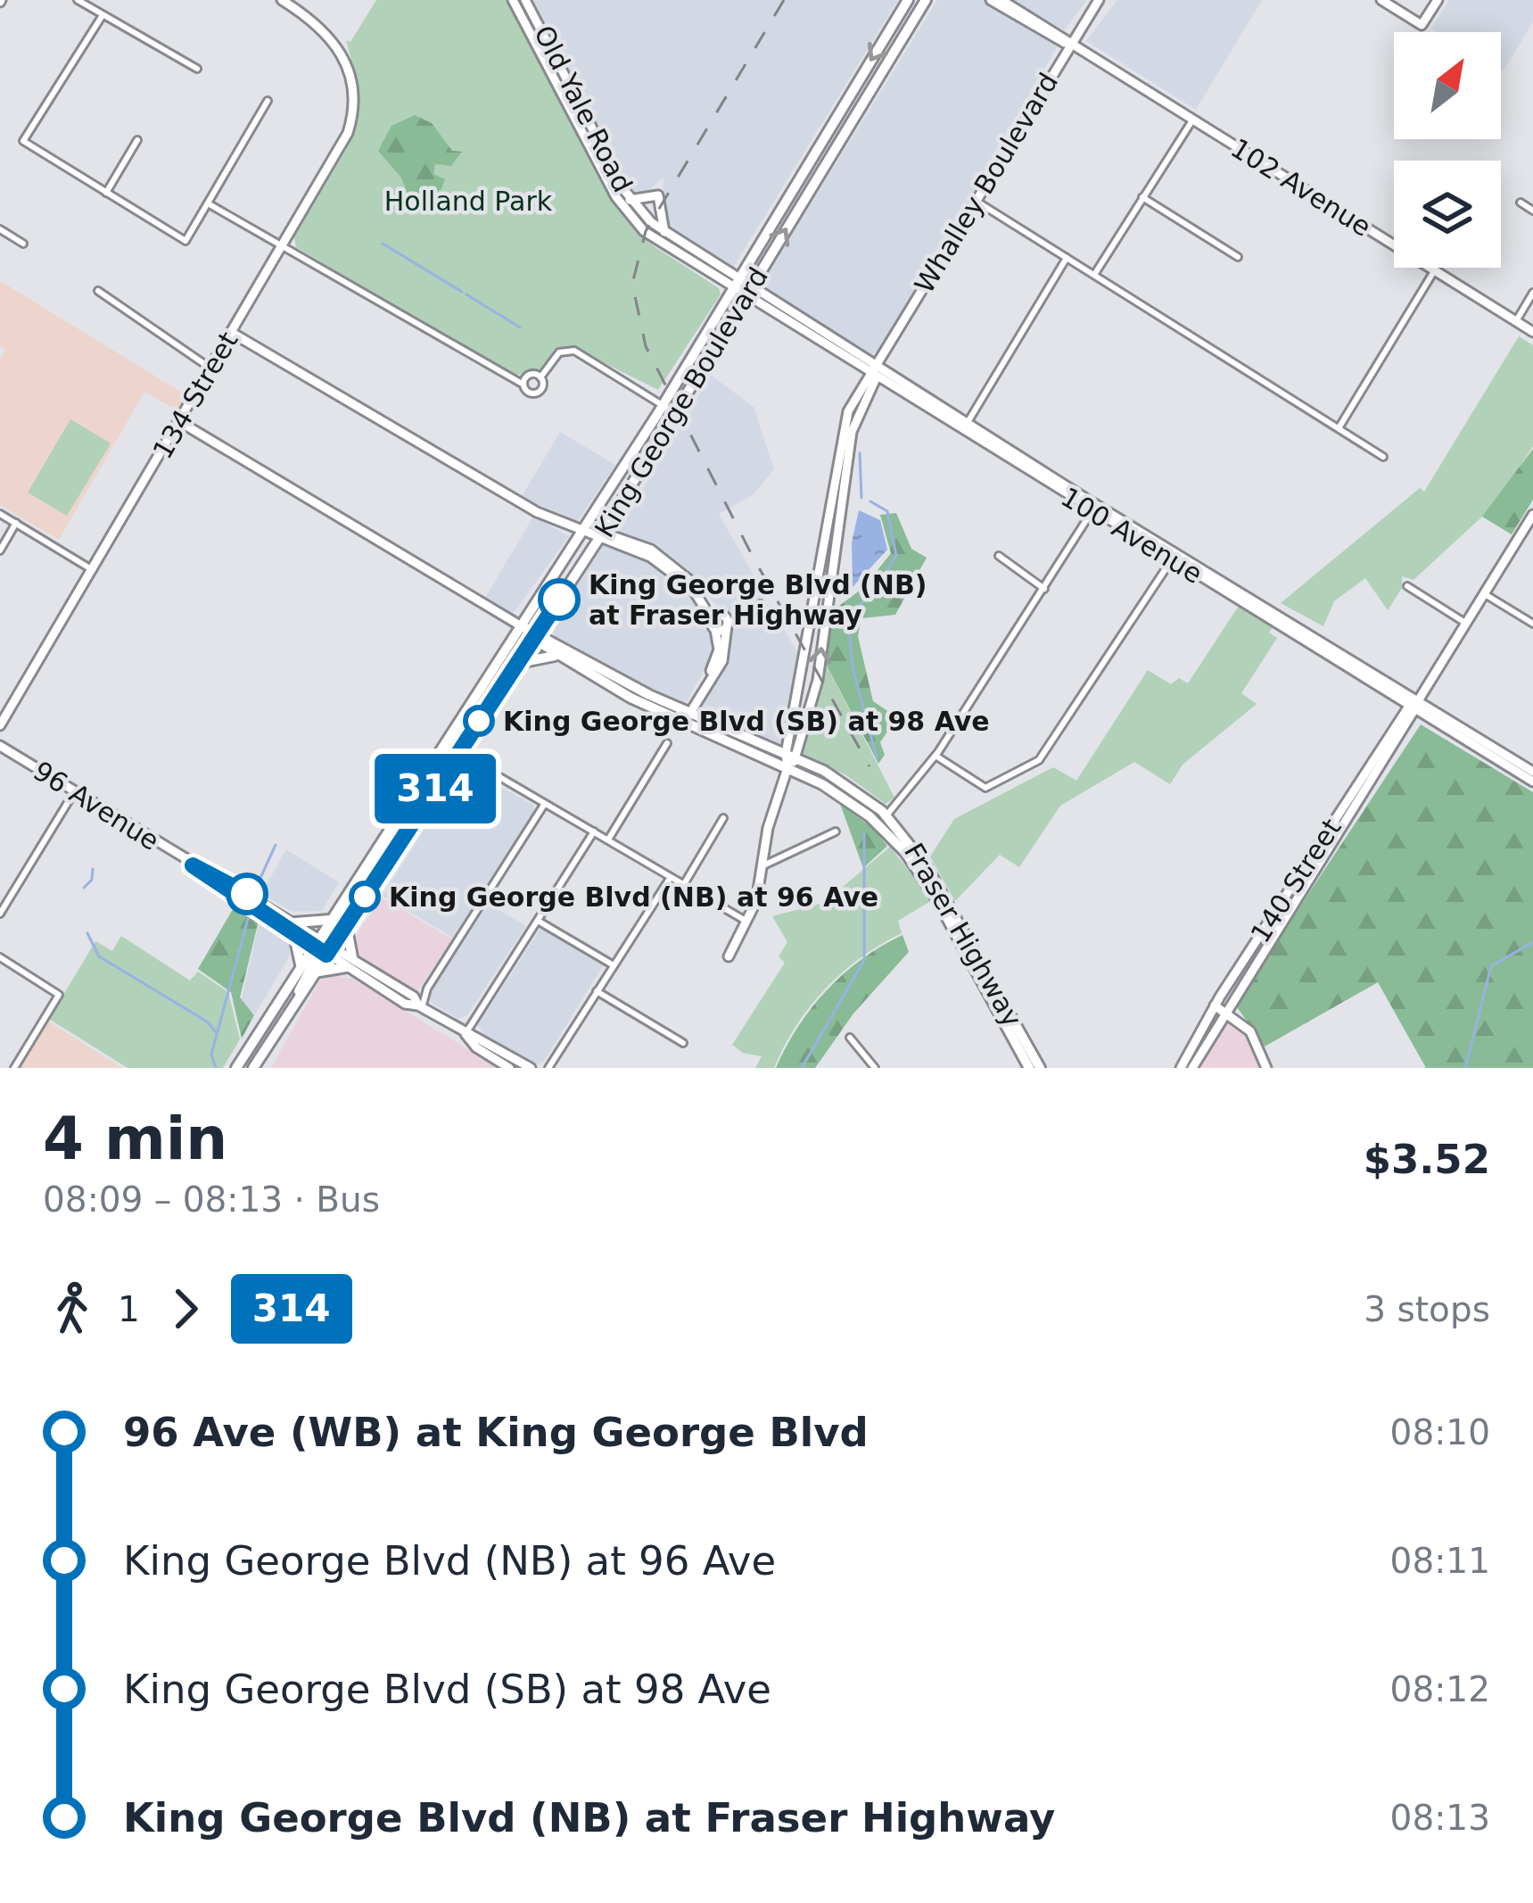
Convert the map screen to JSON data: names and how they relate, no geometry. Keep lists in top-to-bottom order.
{
  "streets": {
    "main road": [
      "Old Yale Road",
      "Whalley Boulevard",
      "102 Avenue",
      "134 Street",
      "King George Boulevard",
      "100 Avenue",
      "96 Avenue",
      "140 Street",
      "Fraser Highway"
    ]
  },
  "crossings": [
    ["Old Yale Road", "King George Boulevard"],
    ["Old Yale Road", "100 Avenue"],
    ["Whalley Boulevard", "102 Avenue"],
    ["Whalley Boulevard", "100 Avenue"],
    ["Whalley Boulevard", "Fraser Highway"],
    ["King George Boulevard", "100 Avenue"],
    ["King George Boulevard", "96 Avenue"],
    ["King George Boulevard", "Fraser Highway"],
    ["100 Avenue", "140 Street"]
  ],
  "parks": ["Holland Park"],
  "places": ["King George Blvd (NB) at Fraser Highway", "King George Blvd (SB) at 98 Ave", "King George Blvd (NB) at 96 Ave"],
  "lines": ["bus line 314"],
  "north": "top right",
  "page": {
    "on_map": "314",
    "heading": ["4 min", "08:09 – 08:13 · Bus", "$3.52"],
    "legs": ["1", "314", "3 stops"],
    "list": [
      {
        "name": "96 Ave (WB) at King George Blvd",
        "value": "08:10"
      },
      {
        "name": "King George Blvd (NB) at 96 Ave",
        "value": "08:11"
      },
      {
        "name": "King George Blvd (SB) at 98 Ave",
        "value": "08:12"
      },
      {
        "name": "King George Blvd (NB) at Fraser Highway",
        "value": "08:13"
      }
    ]
  }
}
